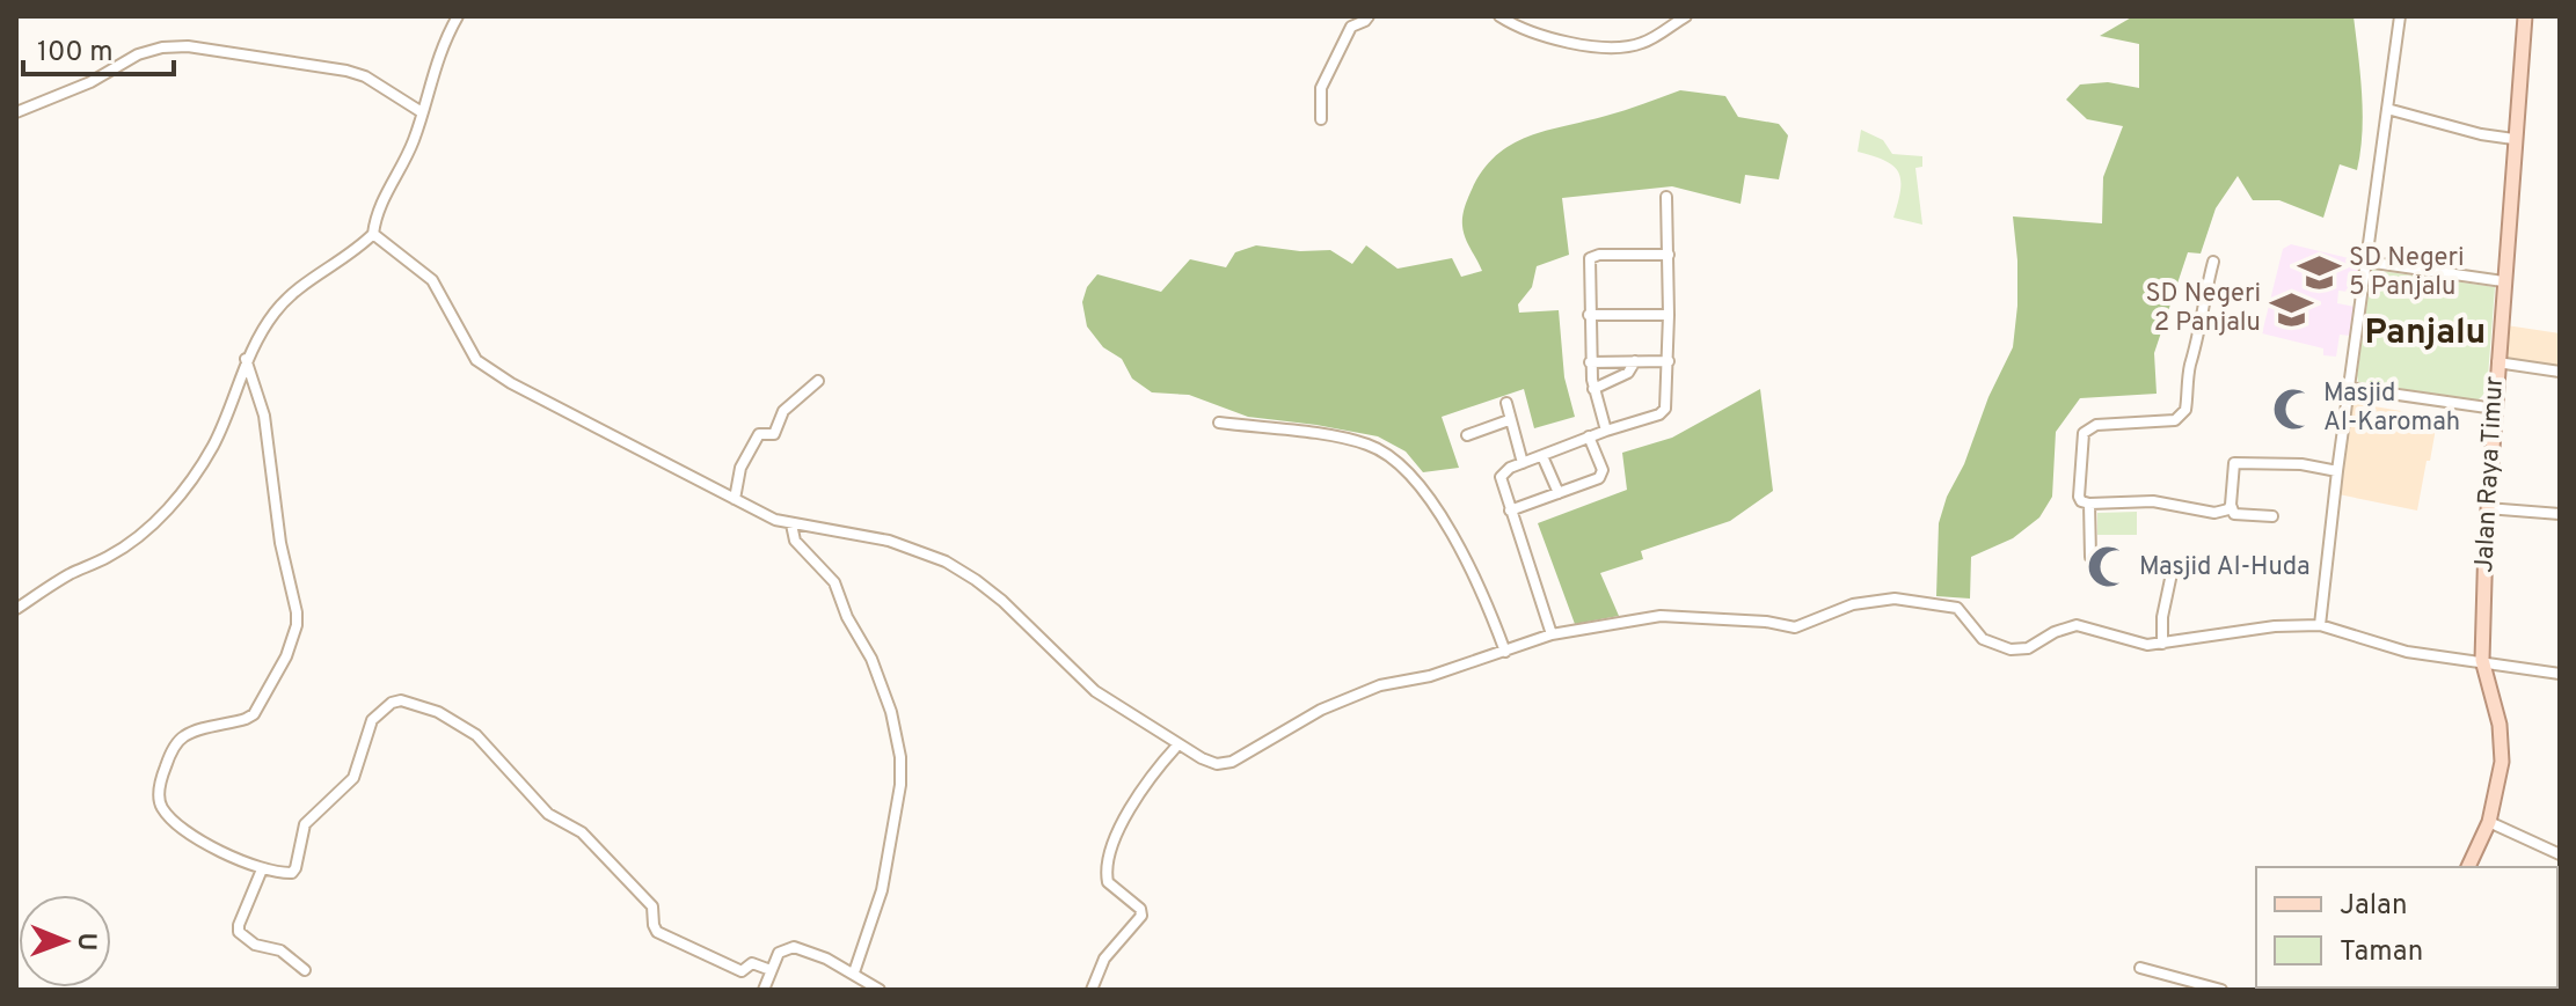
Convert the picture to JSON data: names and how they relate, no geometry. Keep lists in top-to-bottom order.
{
  "streets": {
    "main road": ["Jalan Raya Timur"]
  },
  "districts": ["Panjalu"],
  "places": {
    "school or university": ["SD Negeri 5 Panjalu", "SD Negeri 2 Panjalu"],
    "mosque": ["Masjid Al-Karomah", "Masjid Al-Huda"]
  },
  "legend": ["Jalan", "Taman"],
  "scale_bar": "100 m",
  "north": "right"
}
